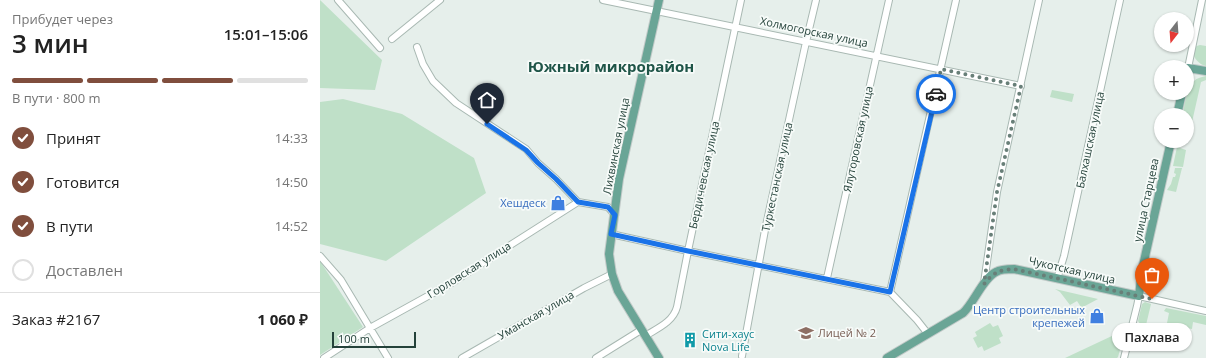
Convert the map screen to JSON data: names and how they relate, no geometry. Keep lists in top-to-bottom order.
{
  "streets": {
    "main road": ["Лихвинская улица", "улица Старцева", "Чукотская улица"],
    "street": [
      "Холмогорская улица",
      "Ялуторовская улица",
      "Балхашская улица",
      "Бердичевская улица",
      "Туркестанская улица",
      "Горловская улица",
      "Уманская улица"
    ]
  },
  "crossings": [
    ["Холмогорская улица", "Ялуторовская улица"],
    ["Холмогорская улица", "Лихвинская улица"],
    ["Холмогорская улица", "Бердичевская улица"],
    ["Холмогорская улица", "Туркестанская улица"],
    ["Балхашская улица", "Чукотская улица"],
    ["Лихвинская улица", "Бердичевская улица"],
    ["Лихвинская улица", "Уманская улица"],
    ["улица Старцева", "Чукотская улица"]
  ],
  "districts": ["Южный микрорайон"],
  "places": {
    "shop": ["Хешдеск", "Центр строительных крепежей"],
    "other": ["Пахлава"],
    "school or university": ["Лицей № 2"],
    "building": ["Сити-хаус Nova Life"]
  },
  "scale_bar": "100 m",
  "north": "bottom",
  "page": {
    "heading": ["3 мин", "Прибудет через", "15:01–15:06"],
    "panel": ["Заказ #2167", "1 060 ₽"],
    "map_buttons": ["+", "−"],
    "bar": "В пути · 800 m",
    "list": [
      ["Принят", "14:33"],
      ["Готовится", "14:50"],
      ["В пути", "14:52"],
      "Доставлен"
    ],
    "bubble": "Пахлава",
    "scale": "100 m"
  }
}
